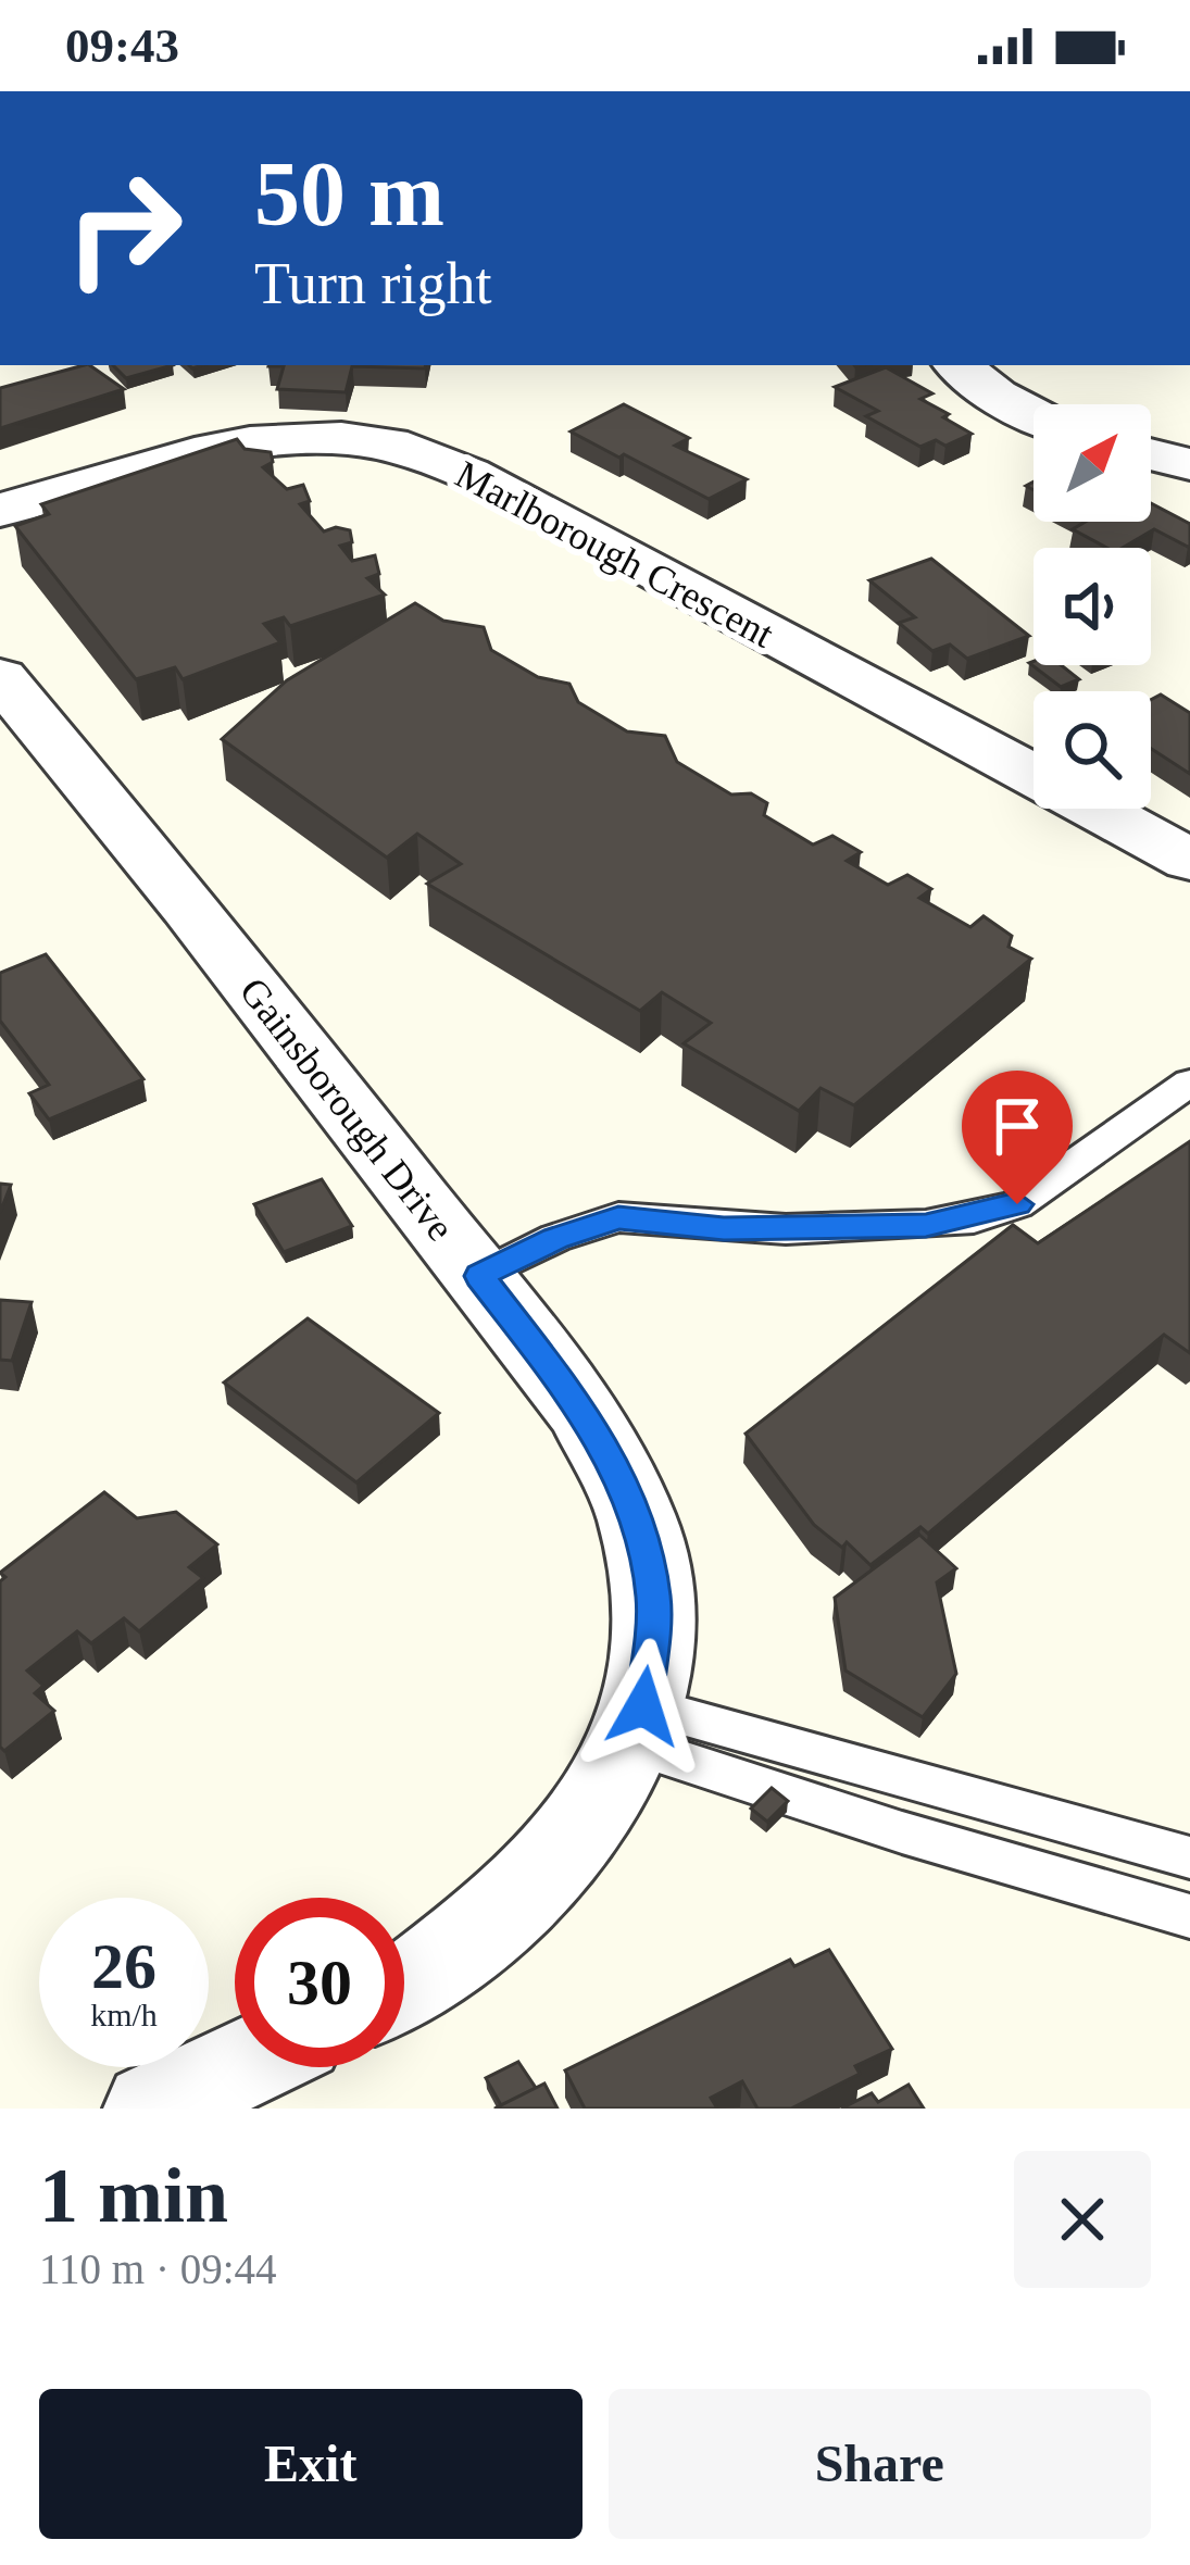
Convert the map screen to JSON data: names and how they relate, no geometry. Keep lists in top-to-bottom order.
{
  "streets": {
    "street": ["Marlborough Crescent", "Gainsborough Drive"]
  },
  "north": "top right",
  "page": {
    "status": "09:43",
    "turn": ["50 m", "Turn right"],
    "speed": "26 km/h",
    "limit": "30",
    "heading": ["1 min", "110 m · 09:44"],
    "buttons": ["Exit", "Share"]
  }
}
